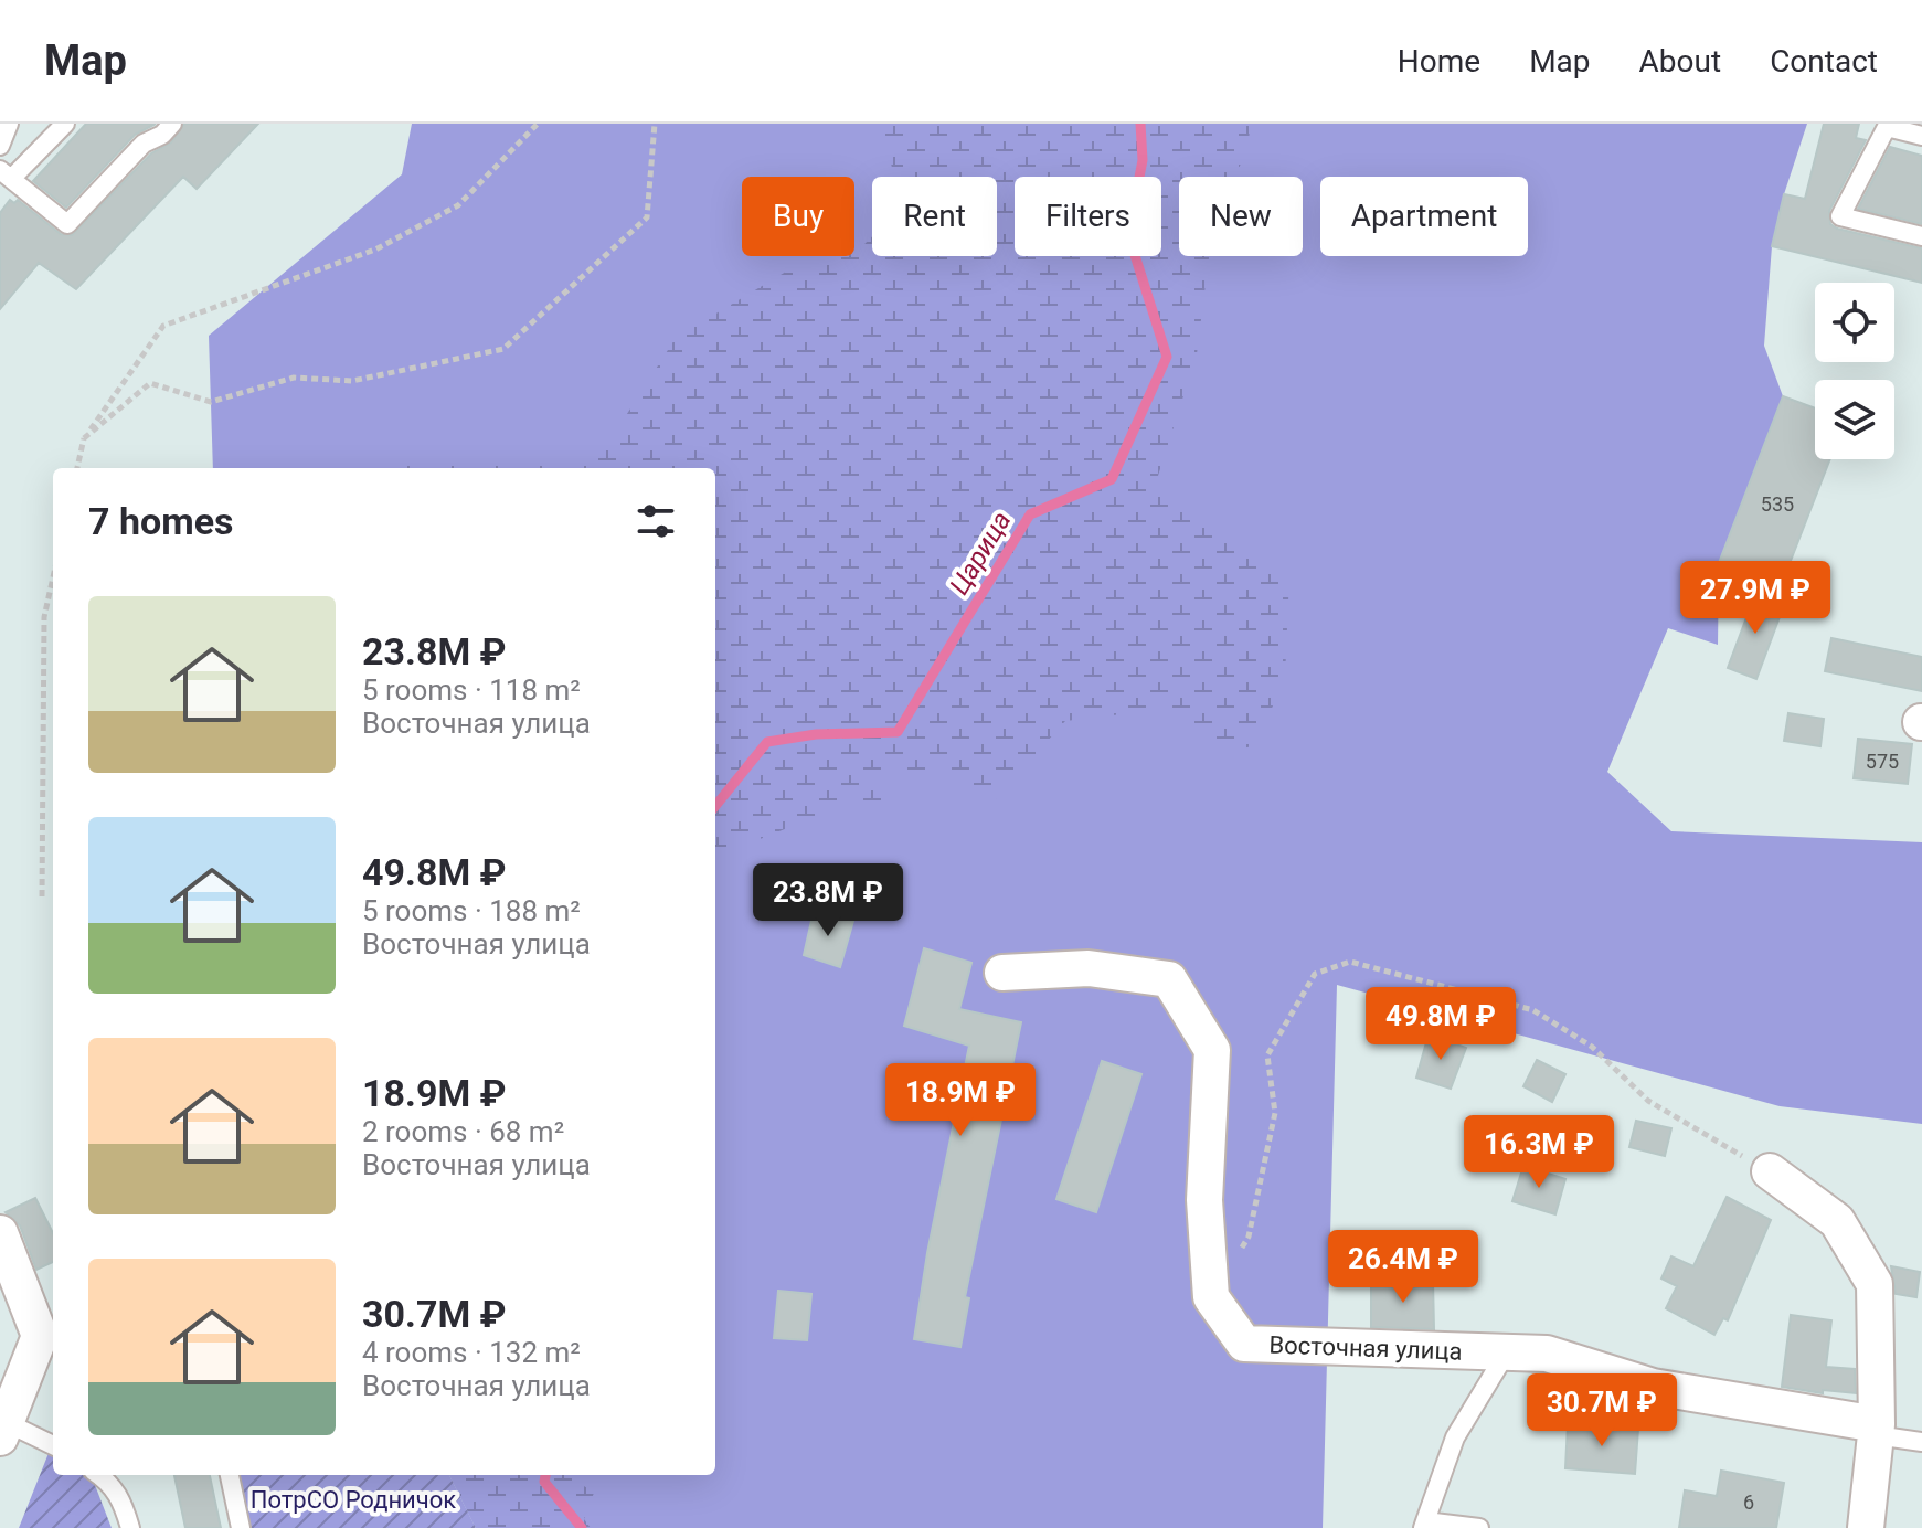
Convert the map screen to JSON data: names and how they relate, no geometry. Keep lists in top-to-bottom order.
{
  "streets": {
    "street": ["Восточная улица"]
  },
  "water": ["Царица"],
  "parks": ["ПотрСО Родничок"],
  "house_numbers": ["535", "575", "6"],
  "page": {
    "header": "Map",
    "nav": [
      "Home",
      "Map",
      "About",
      "Contact"
    ],
    "chip": [
      "Buy",
      "Rent",
      "Filters",
      "New",
      "Apartment"
    ],
    "heading": "7 homes",
    "price": [
      "27.9M ₽",
      "23.8M ₽",
      "49.8M ₽",
      "18.9M ₽",
      "16.3M ₽",
      "26.4M ₽",
      "30.7M ₽"
    ],
    "list": [
      {
        "name": "23.8M ₽",
        "note": "5 rooms · 118 m² · Восточная улица"
      },
      {
        "name": "49.8M ₽",
        "note": "5 rooms · 188 m² · Восточная улица"
      },
      {
        "name": "18.9M ₽",
        "note": "2 rooms · 68 m² · Восточная улица"
      },
      {
        "name": "30.7M ₽",
        "note": "4 rooms · 132 m² · Восточная улица"
      }
    ]
  }
}
